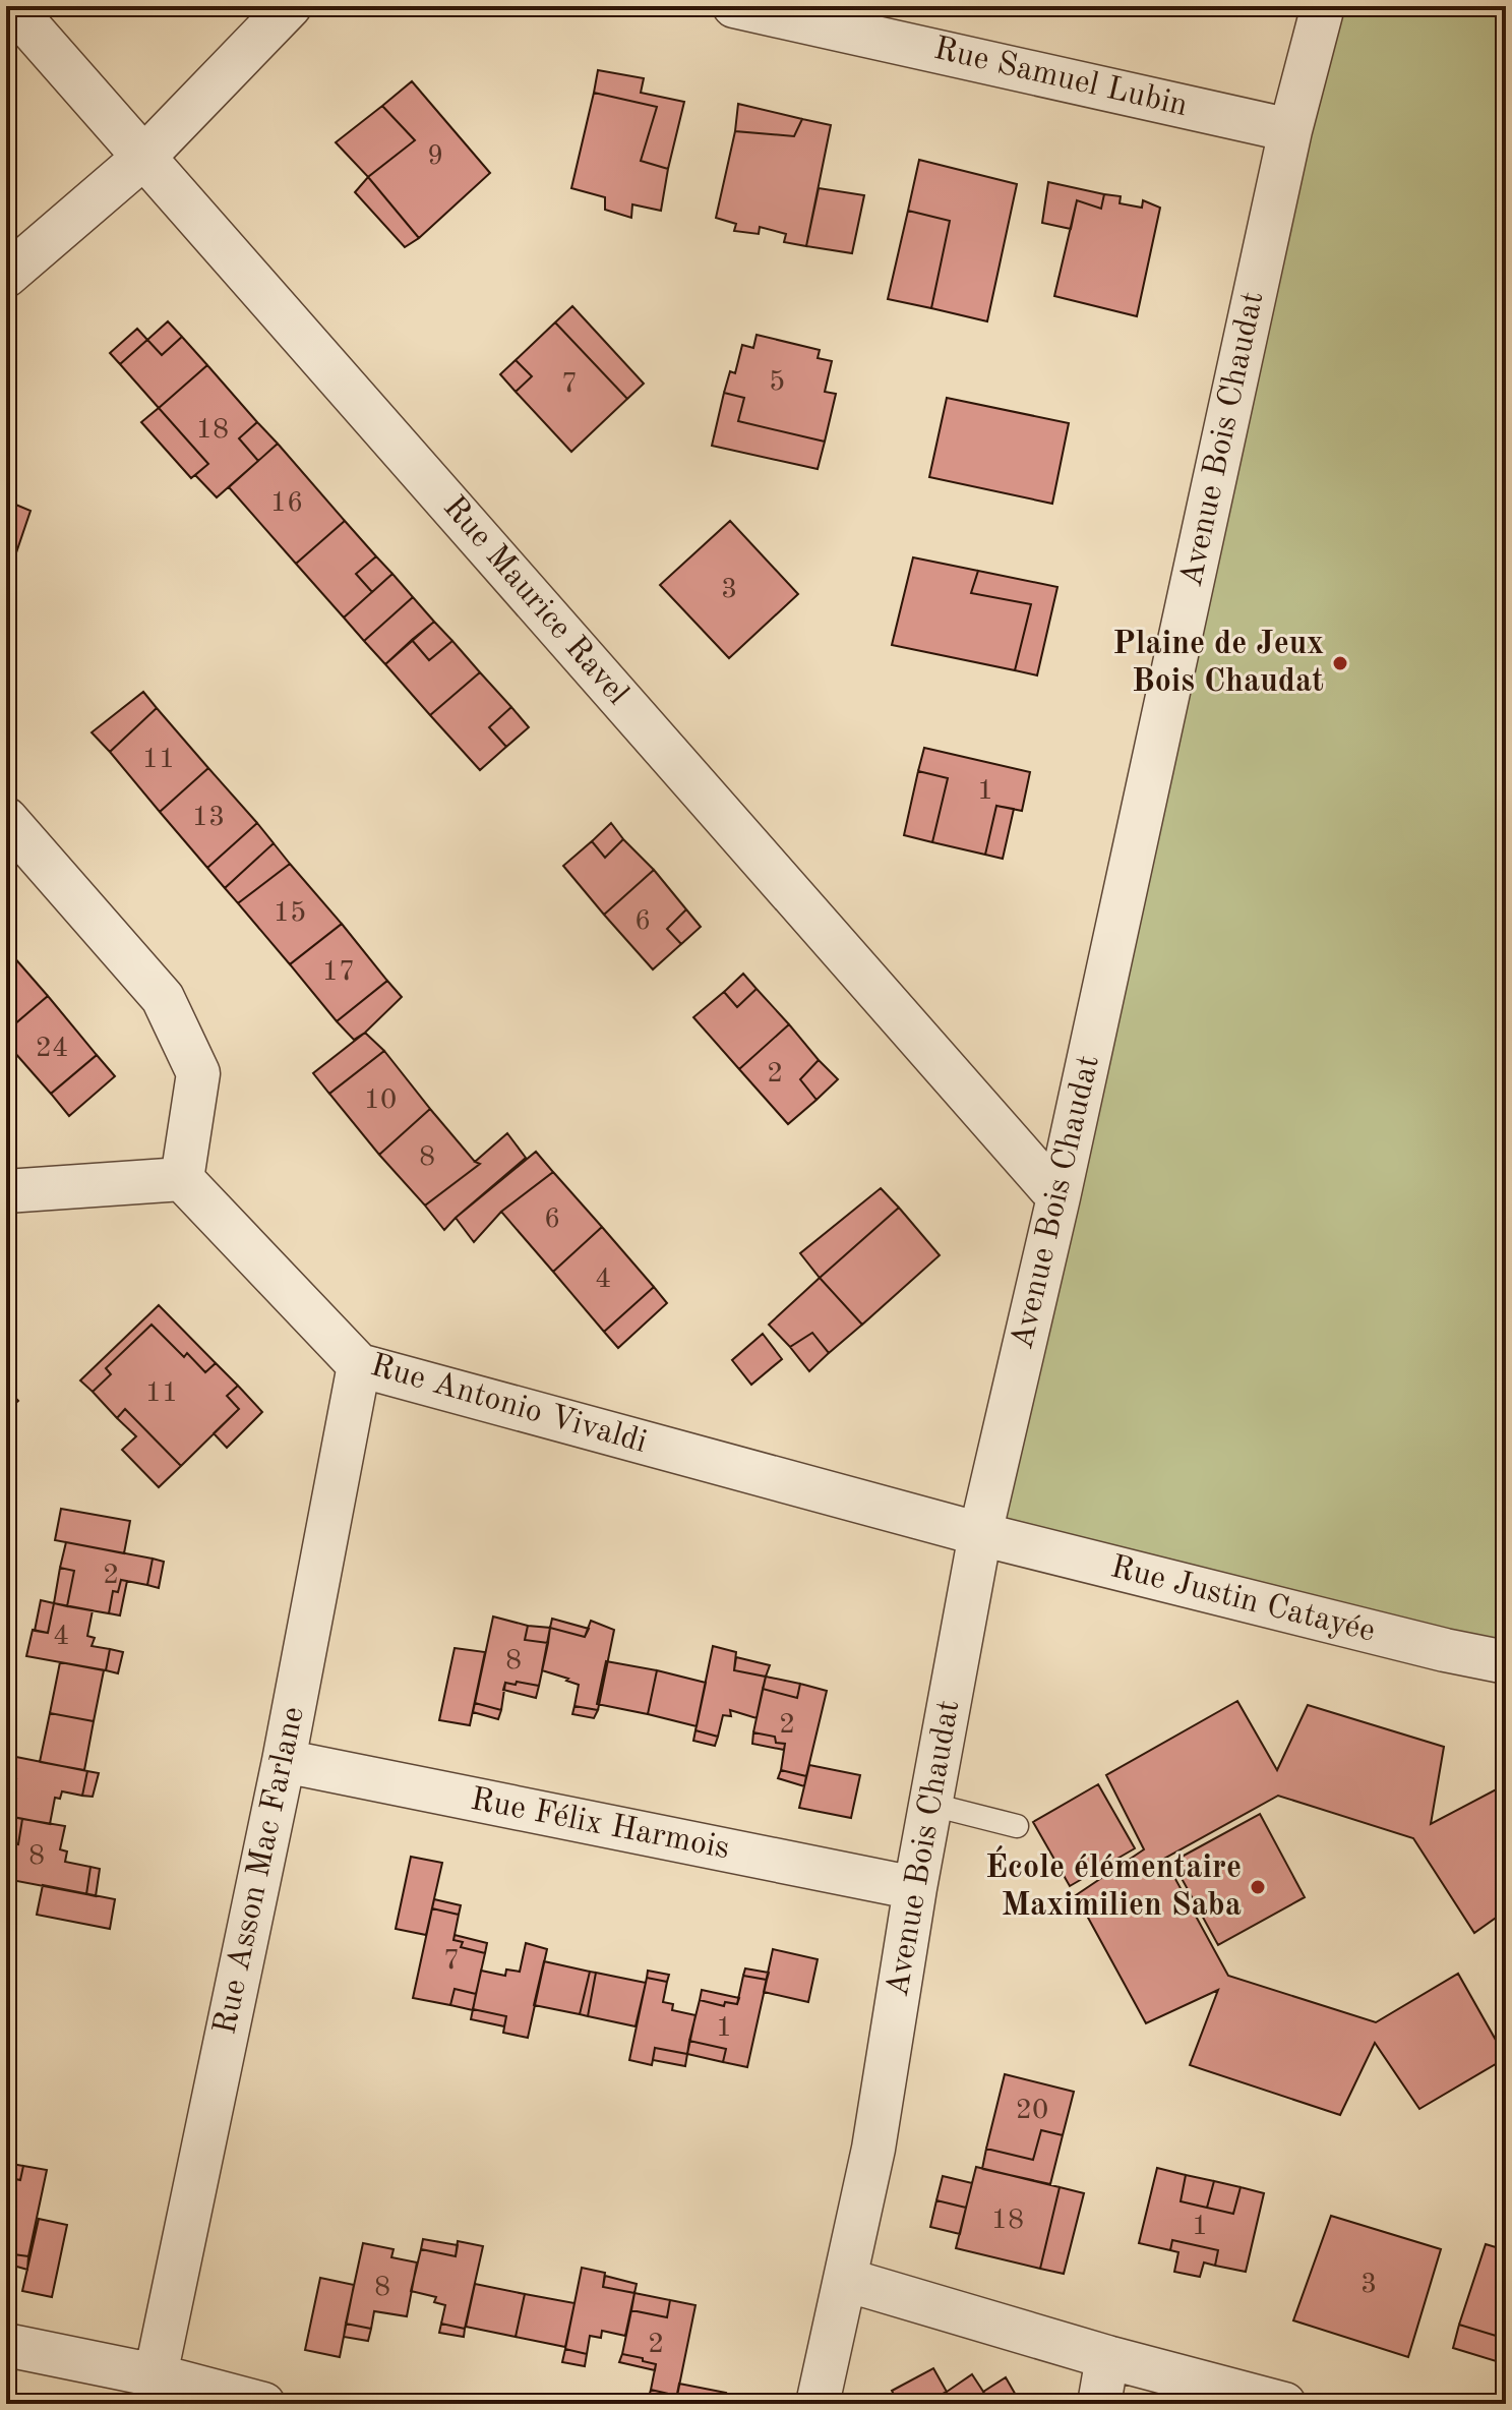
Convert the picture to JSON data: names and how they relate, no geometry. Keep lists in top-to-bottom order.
{
  "streets": {
    "street": [
      "Rue Samuel Lubin",
      "Avenue Bois Chaudat",
      "Rue Maurice Ravel",
      "Rue Antonio Vivaldi",
      "Rue Justin Catayée",
      "Rue Félix Harmois",
      "Rue Asson Mac Farlane"
    ]
  },
  "crossings": [
    ["Rue Samuel Lubin", "Avenue Bois Chaudat"],
    ["Avenue Bois Chaudat", "Rue Maurice Ravel"],
    ["Avenue Bois Chaudat", "Rue Antonio Vivaldi"],
    ["Avenue Bois Chaudat", "Rue Justin Catayée"],
    ["Avenue Bois Chaudat", "Rue Félix Harmois"],
    ["Rue Antonio Vivaldi", "Rue Justin Catayée"],
    ["Rue Antonio Vivaldi", "Rue Asson Mac Farlane"],
    ["Rue Félix Harmois", "Rue Asson Mac Farlane"]
  ],
  "places": ["Plaine de Jeux Bois Chaudat", "École élémentaire Maximilien Saba"],
  "house_numbers": [
    "9",
    "5",
    "7",
    "18",
    "16",
    "3",
    "11",
    "1",
    "13",
    "15",
    "6",
    "17",
    "24",
    "2",
    "10",
    "8",
    "6",
    "4",
    "11",
    "2",
    "4",
    "8",
    "2",
    "8",
    "7",
    "1",
    "20",
    "18",
    "1",
    "3",
    "8",
    "2"
  ]
}
